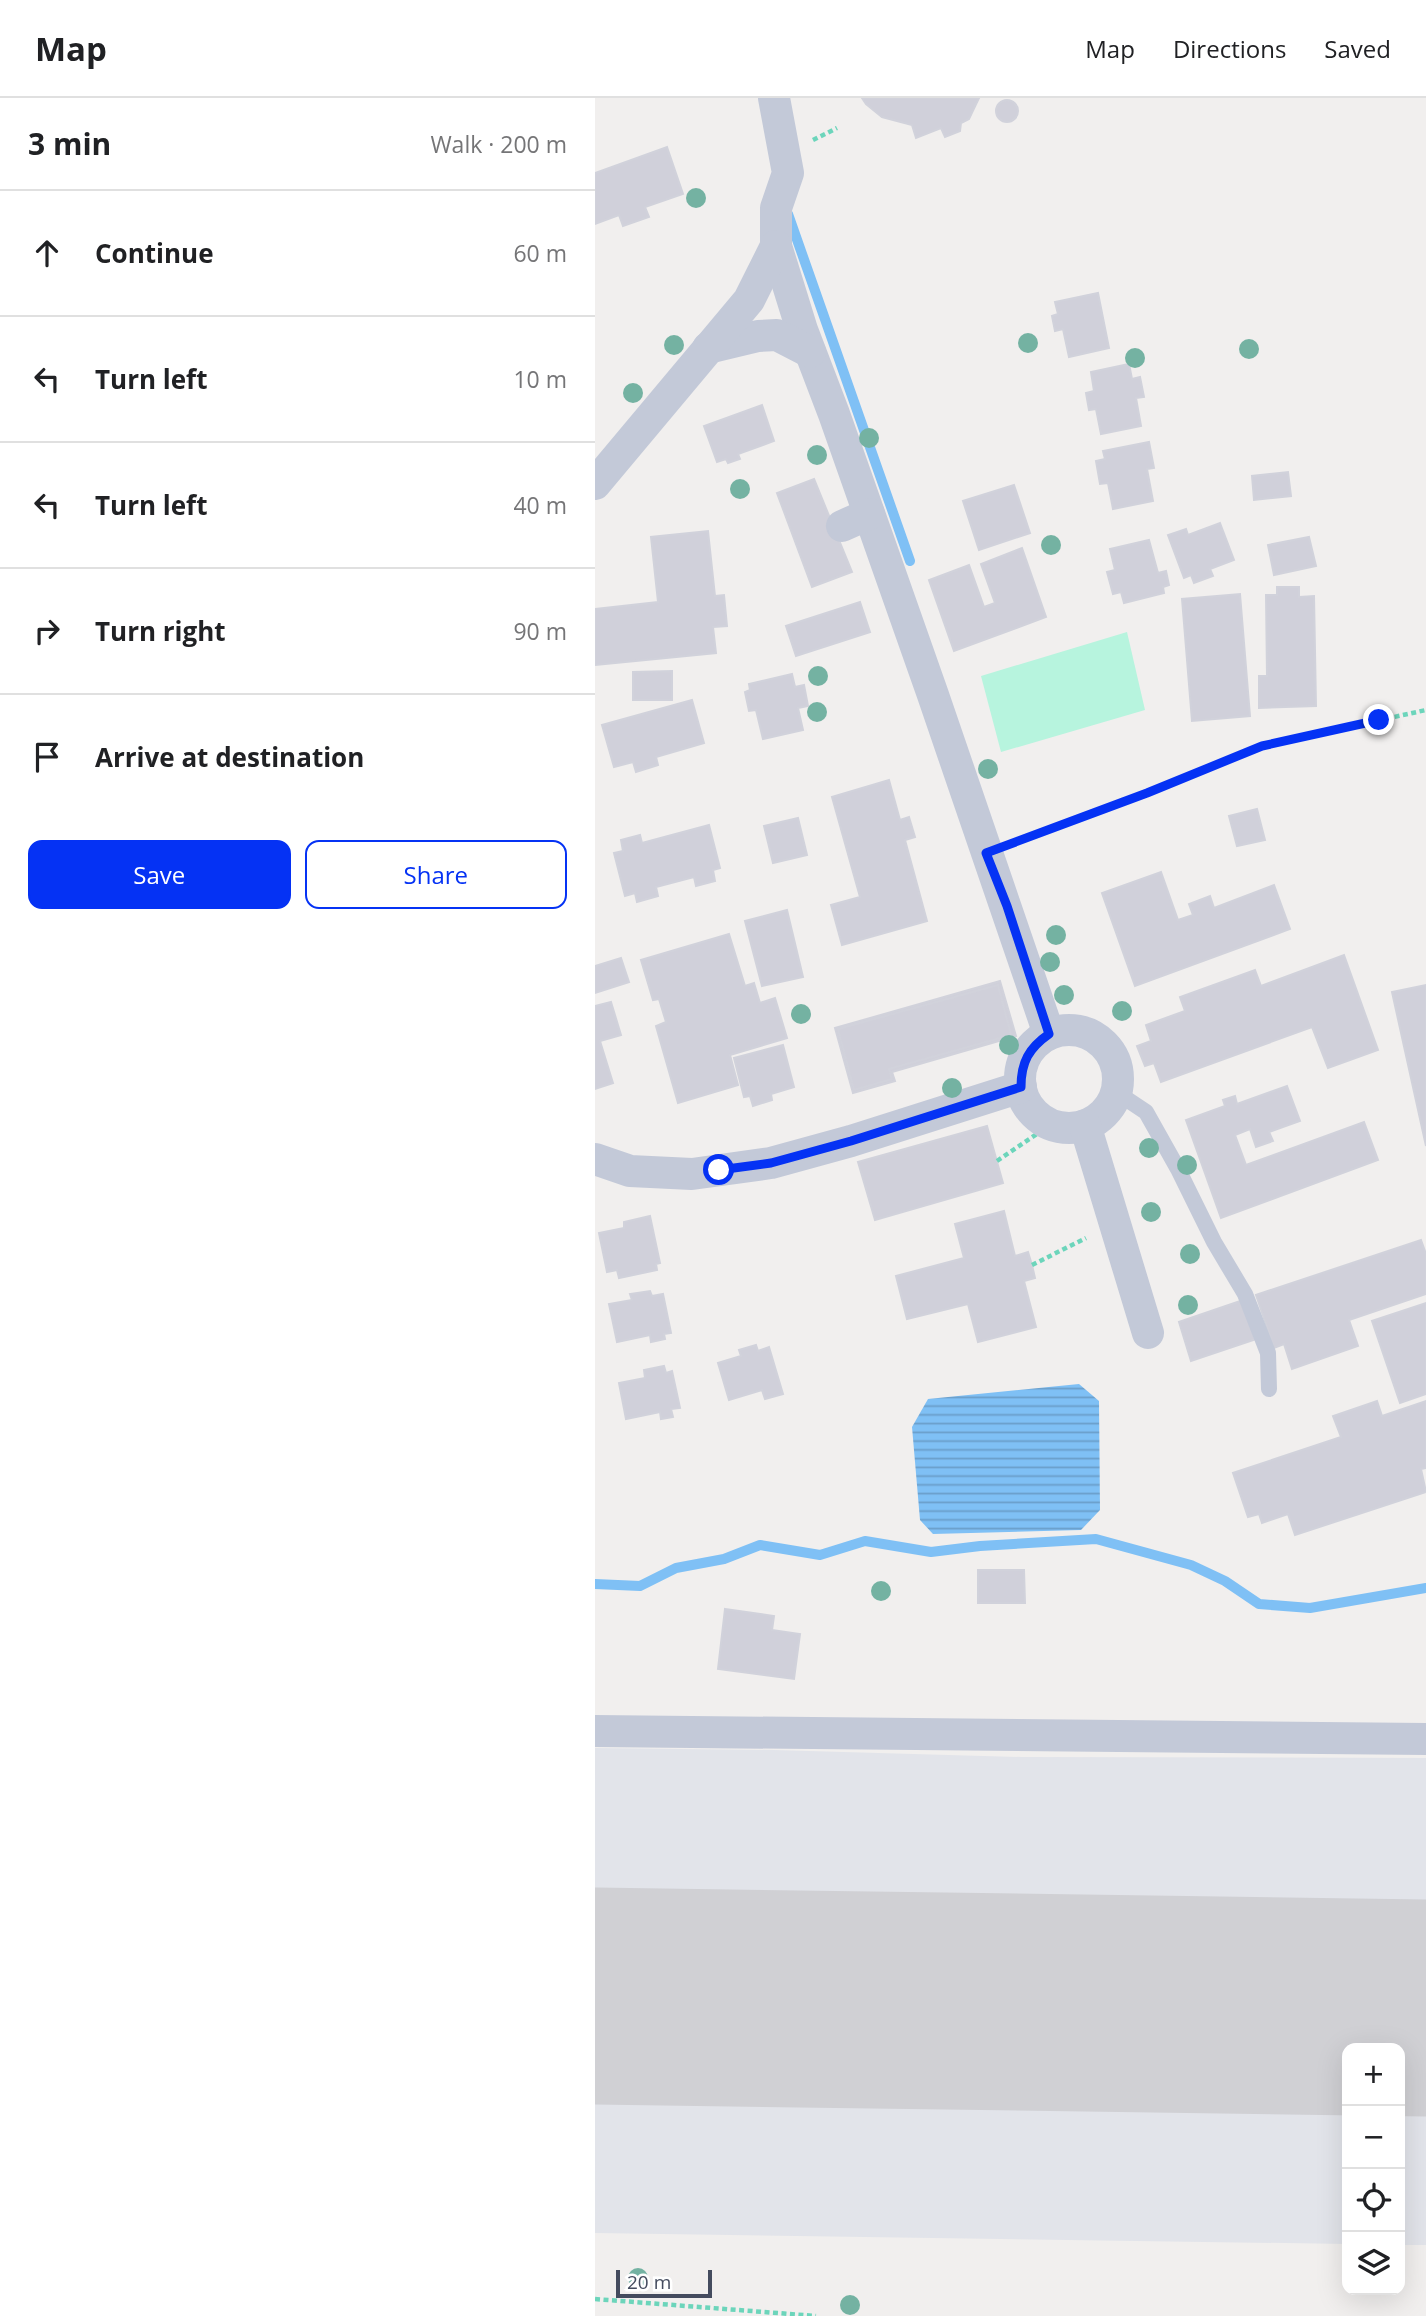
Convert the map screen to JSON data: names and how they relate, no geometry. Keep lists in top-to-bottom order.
{
  "scale_bar": "20 m",
  "page": {
    "header": "Map",
    "nav": ["Map", "Directions", "Saved"],
    "heading": ["3 min", "Walk · 200 m"],
    "list": [
      ["Continue", "60 m"],
      ["Turn left", "10 m"],
      ["Turn left", "40 m"],
      ["Turn right", "90 m"],
      "Arrive at destination"
    ],
    "buttons": ["Save", "Share"],
    "map_buttons": ["+", "−"],
    "scale": "20 m"
  }
}
